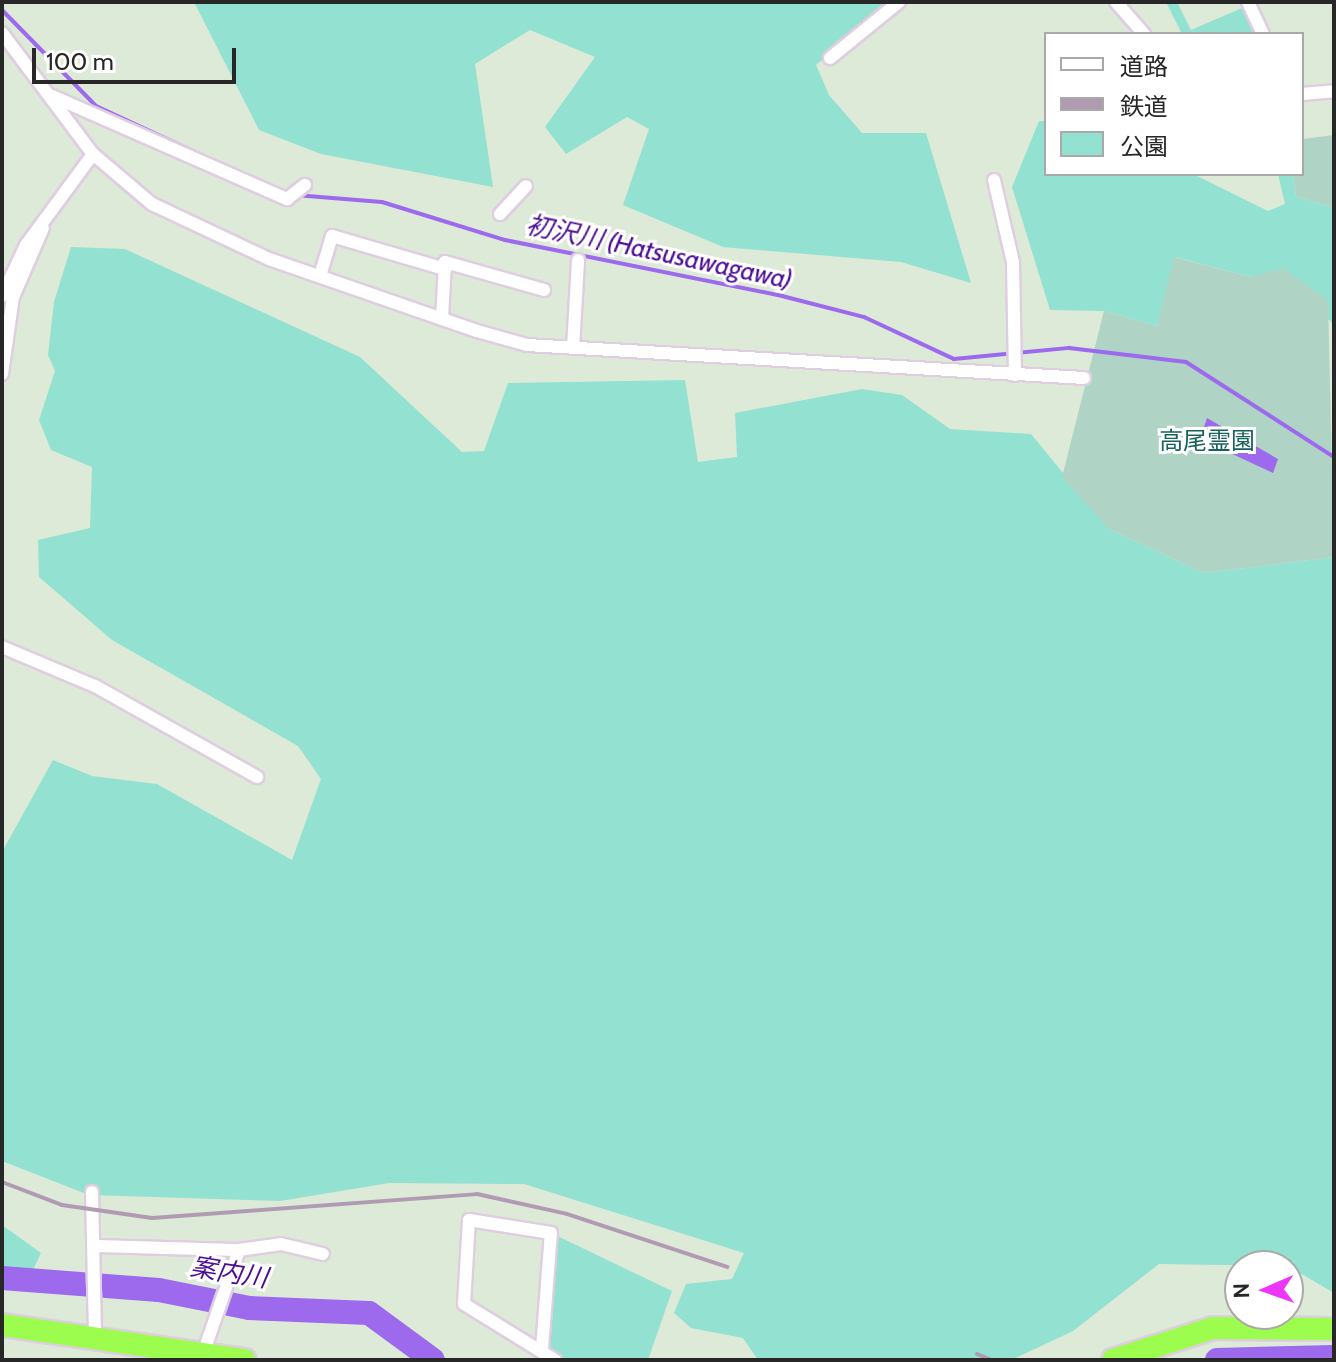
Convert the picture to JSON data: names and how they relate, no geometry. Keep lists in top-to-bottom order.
{
  "water": ["初沢川 (Hatsusawagawa)", "案内川"],
  "parks": ["高尾霊園"],
  "legend": ["道路", "鉄道", "公園"],
  "scale_bar": "100 m",
  "north": "left"
}
